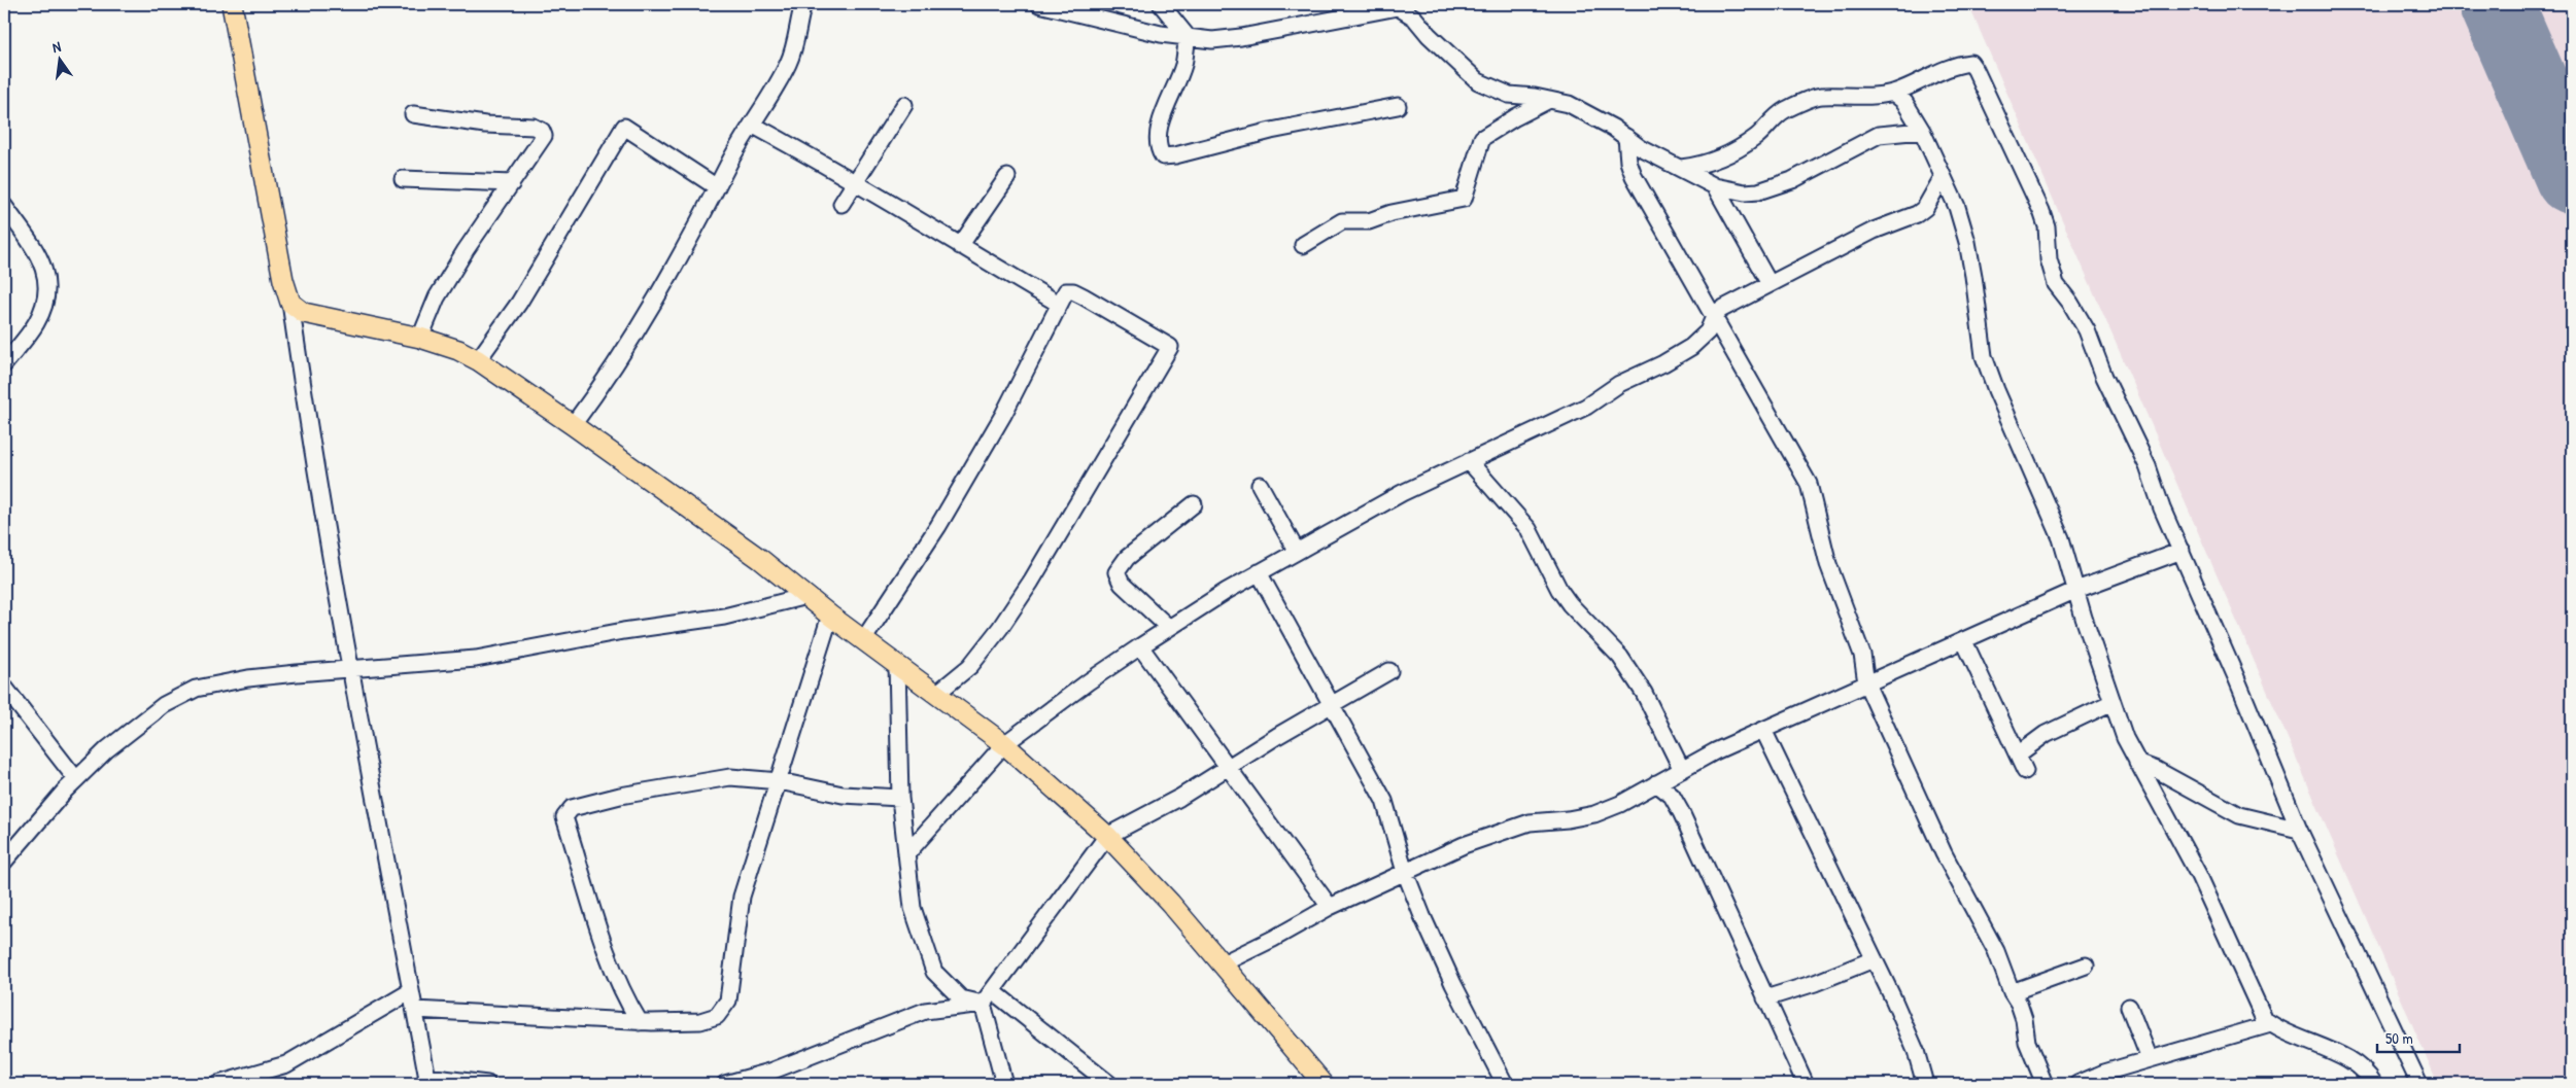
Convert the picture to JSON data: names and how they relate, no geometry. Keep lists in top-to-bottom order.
{
  "scale_bar": "50 m",
  "north": "top"
}
